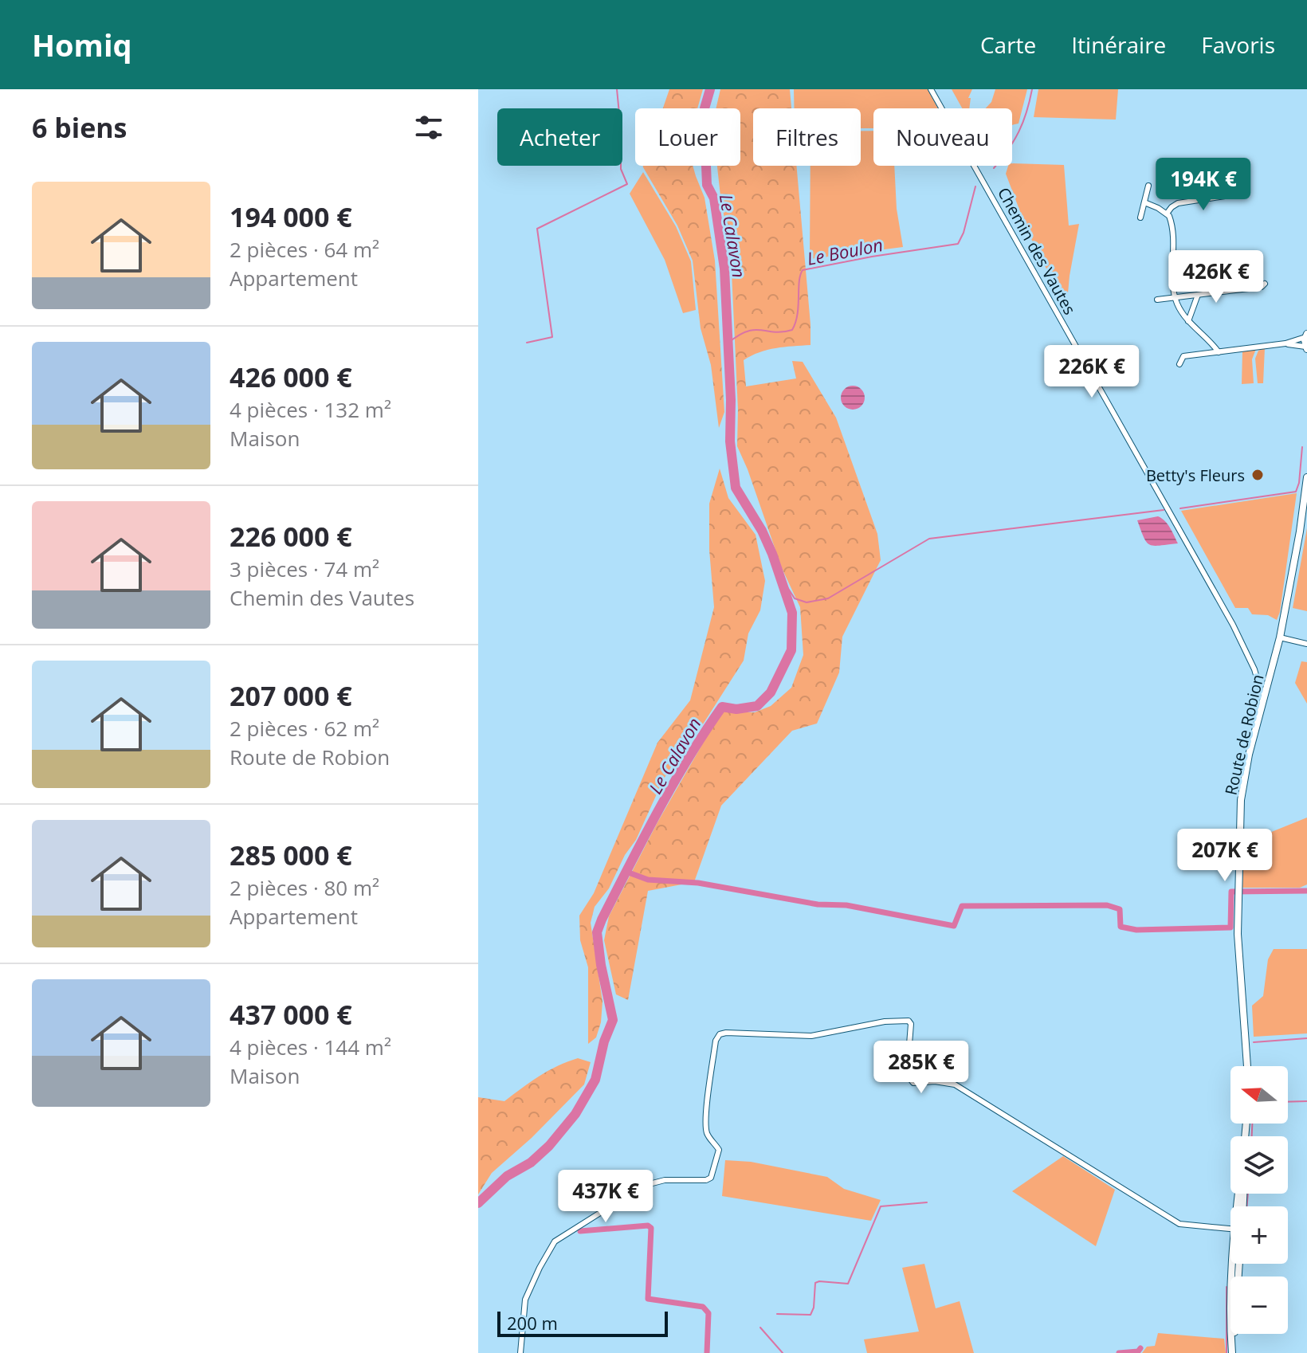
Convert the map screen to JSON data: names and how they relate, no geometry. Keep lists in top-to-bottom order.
{
  "streets": {
    "main road": ["Route de Robion"],
    "street": ["Chemin des Vautes"]
  },
  "crossings": [
    ["Chemin des Vautes", "Route de Robion"]
  ],
  "water": ["Le Calavon", "Le Boulon"],
  "places": ["Betty's Fleurs"],
  "scale_bar": "200 m",
  "north": "left",
  "page": {
    "header": "Homiq",
    "nav": ["Carte", "Itinéraire", "Favoris"],
    "heading": "6 biens",
    "chip": [
      "Acheter",
      "Louer",
      "Filtres",
      "Nouveau"
    ],
    "price": [
      "194K €",
      "426K €",
      "226K €",
      "207K €",
      "285K €",
      "437K €"
    ],
    "list": [
      {
        "name": "194 000 €",
        "note": "2 pièces · 64 m² · Appartement"
      },
      {
        "name": "426 000 €",
        "note": "4 pièces · 132 m² · Maison"
      },
      {
        "name": "226 000 €",
        "note": "3 pièces · 74 m² · Chemin des Vautes"
      },
      {
        "name": "207 000 €",
        "note": "2 pièces · 62 m² · Route de Robion"
      },
      {
        "name": "285 000 €",
        "note": "2 pièces · 80 m² · Appartement"
      },
      {
        "name": "437 000 €",
        "note": "4 pièces · 144 m² · Maison"
      }
    ],
    "map_buttons": ["+", "−"],
    "scale": "200 m"
  }
}
